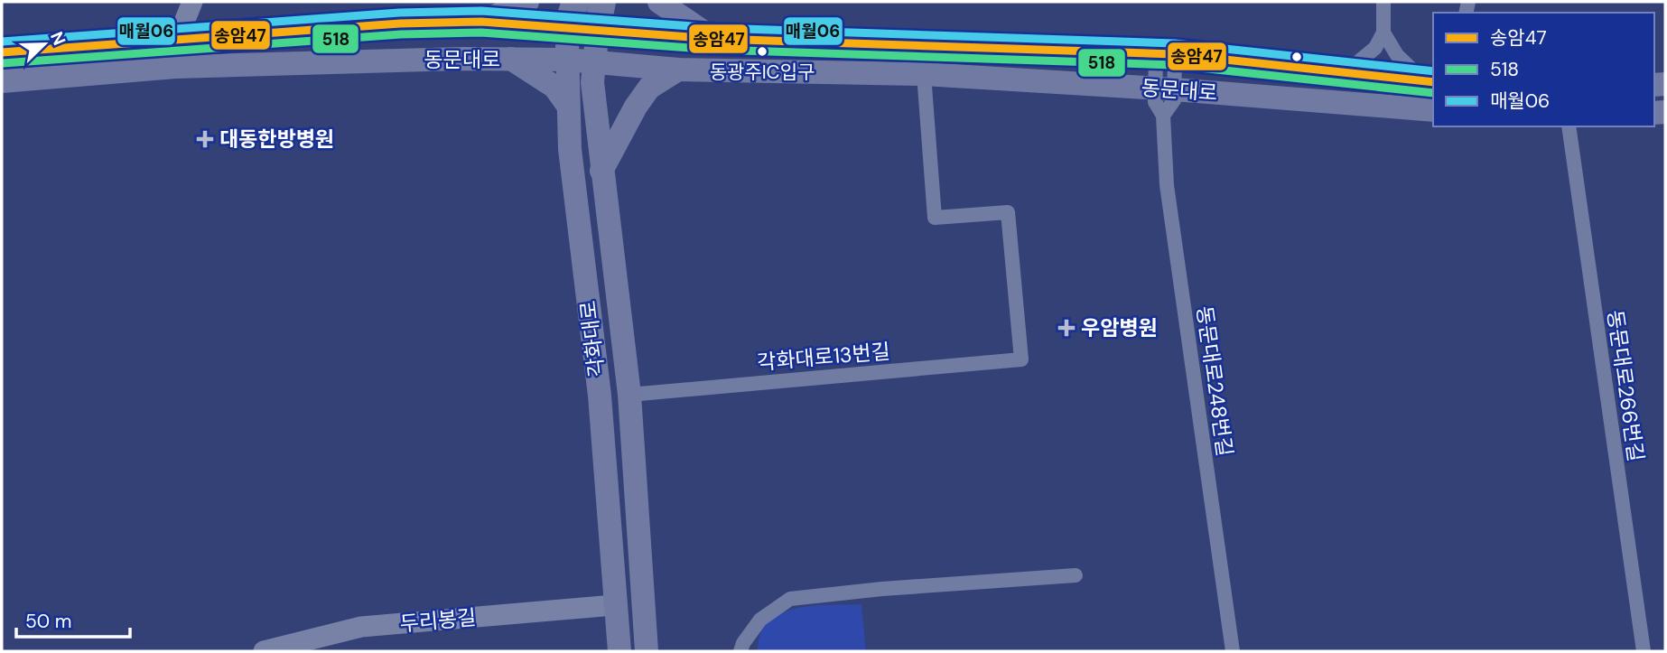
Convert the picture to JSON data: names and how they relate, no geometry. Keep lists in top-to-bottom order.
{
  "streets": {
    "main road": ["동문대로", "각화대로"],
    "street": [
      "각화대로13번길",
      "동문대로248번길",
      "동문대로266번길",
      "두리봉길"
    ]
  },
  "crossings": [
    ["동문대로", "각화대로"],
    ["동문대로", "각화대로13번길"],
    ["동문대로", "동문대로248번길"],
    ["각화대로", "각화대로13번길"],
    ["각화대로", "두리봉길"]
  ],
  "places": {
    "other": ["동광주IC입구"],
    "health": ["대동한방병원", "우암병원"]
  },
  "lines": ["transit line 매월06", "transit line 송암47", "transit line 518"],
  "legend": ["송암47", "518", "매월06"],
  "scale_bar": "50 m",
  "north": "top right"
}
